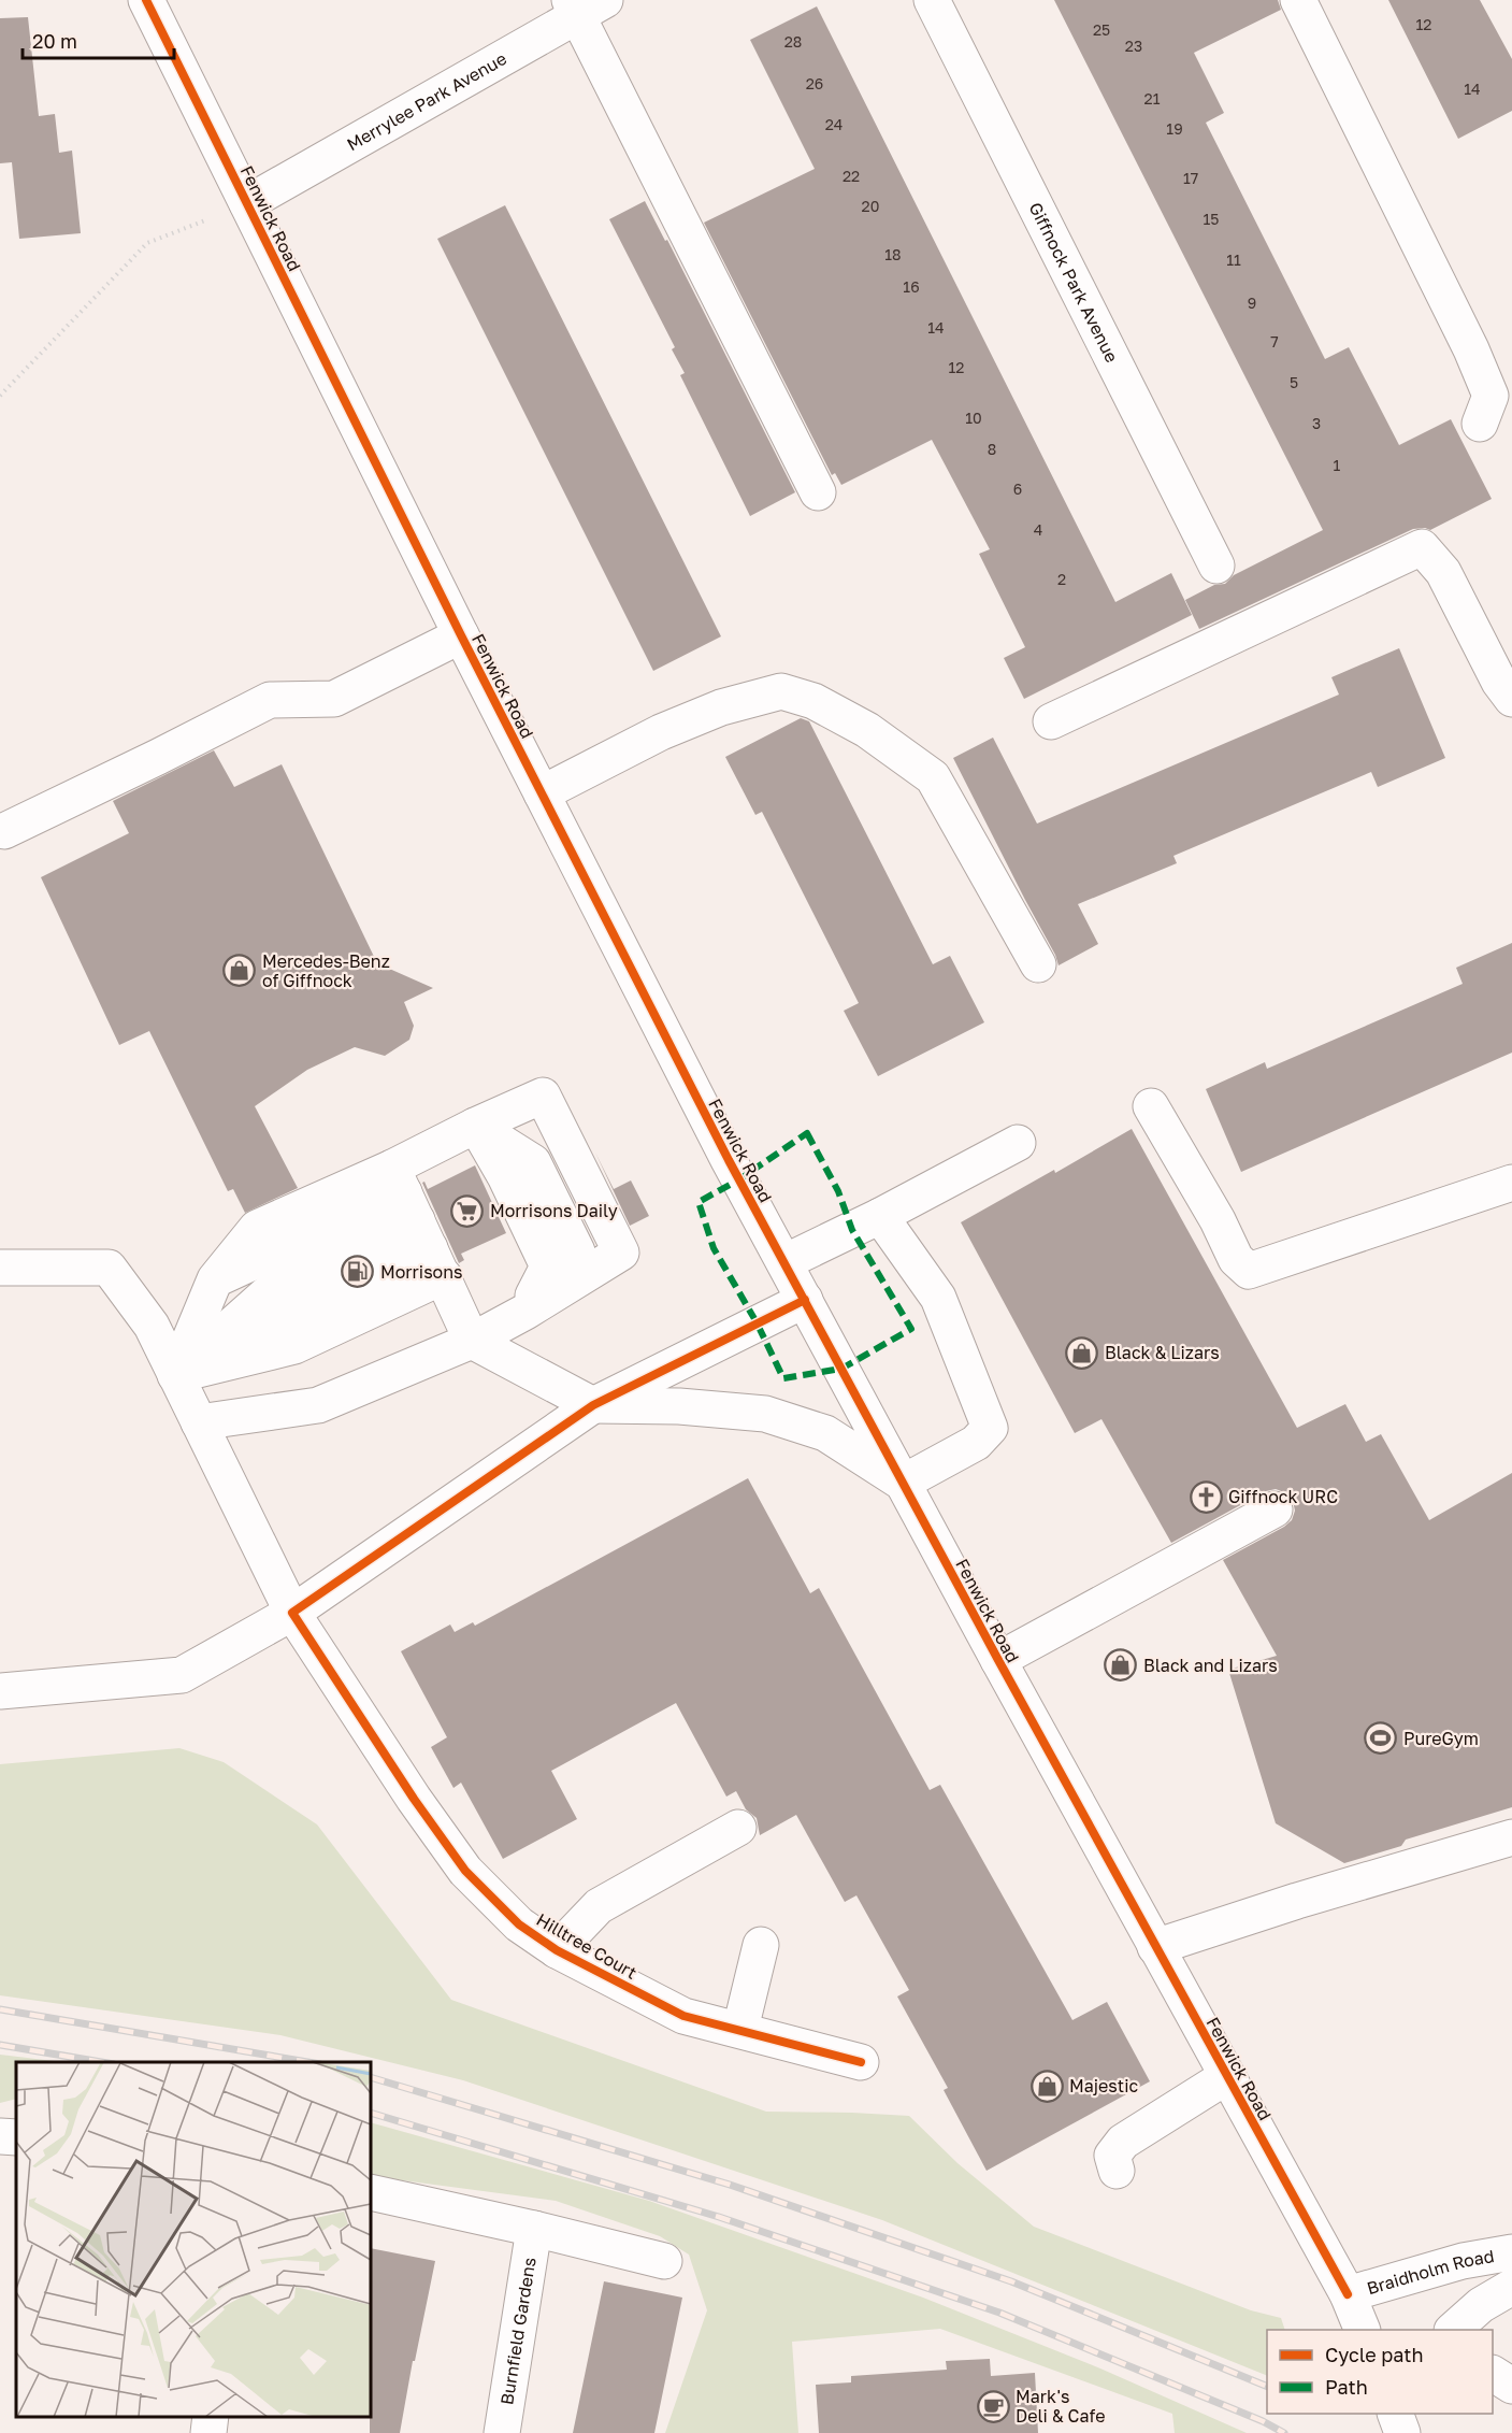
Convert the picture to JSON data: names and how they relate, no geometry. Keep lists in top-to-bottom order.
{
  "streets": {
    "street": [
      "Merrylee Park Avenue",
      "Fenwick Road",
      "Giffnock Park Avenue",
      "Hilltree Court",
      "Braidholm Road",
      "Burnfield Gardens"
    ]
  },
  "crossings": [
    ["Merrylee Park Avenue", "Fenwick Road"],
    ["Fenwick Road", "Braidholm Road"]
  ],
  "places": {
    "shop": [
      "Mercedes-Benz of Giffnock",
      "Black & Lizars",
      "Black and Lizars",
      "Majestic"
    ],
    "supermarket": ["Morrisons Daily"],
    "fuel station": ["Morrisons"],
    "church": ["Giffnock URC"],
    "sports": ["PureGym"],
    "cafe": ["Mark's Deli & Cafe"]
  },
  "house_numbers": [
    "12",
    "25",
    "28",
    "23",
    "26",
    "14",
    "21",
    "24",
    "19",
    "22",
    "17",
    "20",
    "15",
    "18",
    "11",
    "16",
    "9",
    "14",
    "7",
    "12",
    "5",
    "10",
    "3",
    "8",
    "1",
    "6",
    "4",
    "2"
  ],
  "legend": ["Cycle path", "Path"],
  "scale_bar": "20 m"
}
